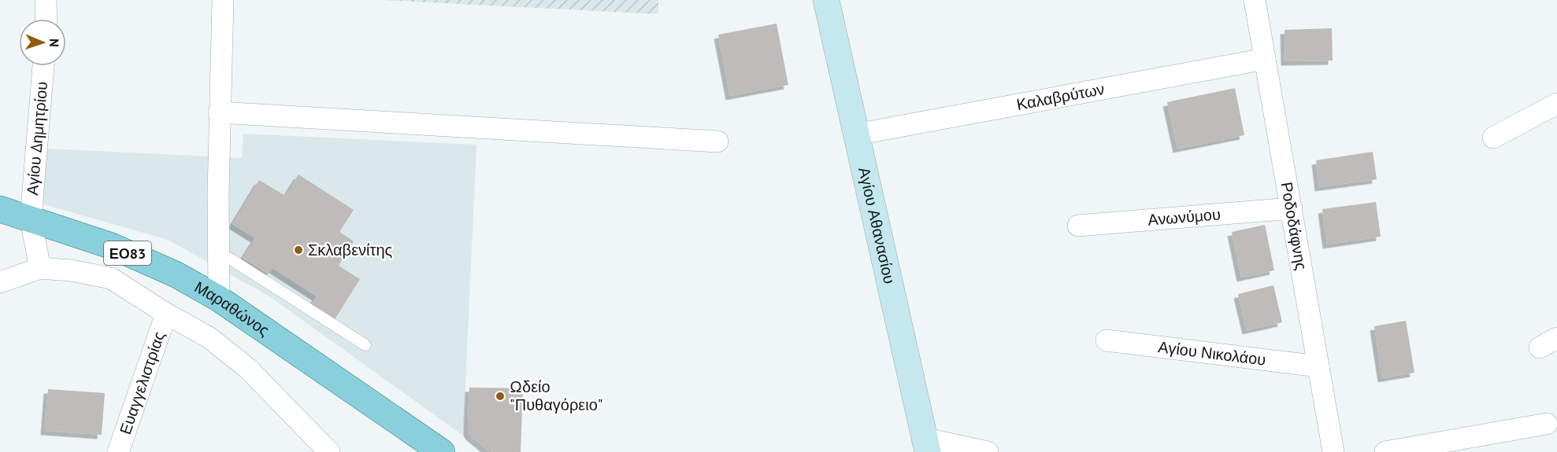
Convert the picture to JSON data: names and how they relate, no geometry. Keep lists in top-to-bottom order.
{
  "streets": {
    "main road": ["ΕΟ83", "Μαραθώνος"],
    "street": [
      "Καλαβρύτων",
      "Αγίου Δημητρίου",
      "Ανωνύμου",
      "Ροδοδάφνης",
      "Αγίου Αθανασίου",
      "Αγίου Νικολάου",
      "Ευαγγελιστρίας"
    ]
  },
  "crossings": [
    ["Καλαβρύτων", "Ροδοδάφνης"],
    ["Καλαβρύτων", "Αγίου Αθανασίου"],
    ["Αγίου Δημητρίου", "Μαραθώνος"],
    ["Ανωνύμου", "Ροδοδάφνης"],
    ["Ροδοδάφνης", "Αγίου Νικολάου"]
  ],
  "places": ["Σκλαβενίτης", "Ωδείο \"Πυθαγόρειο\""],
  "north": "right"
}
